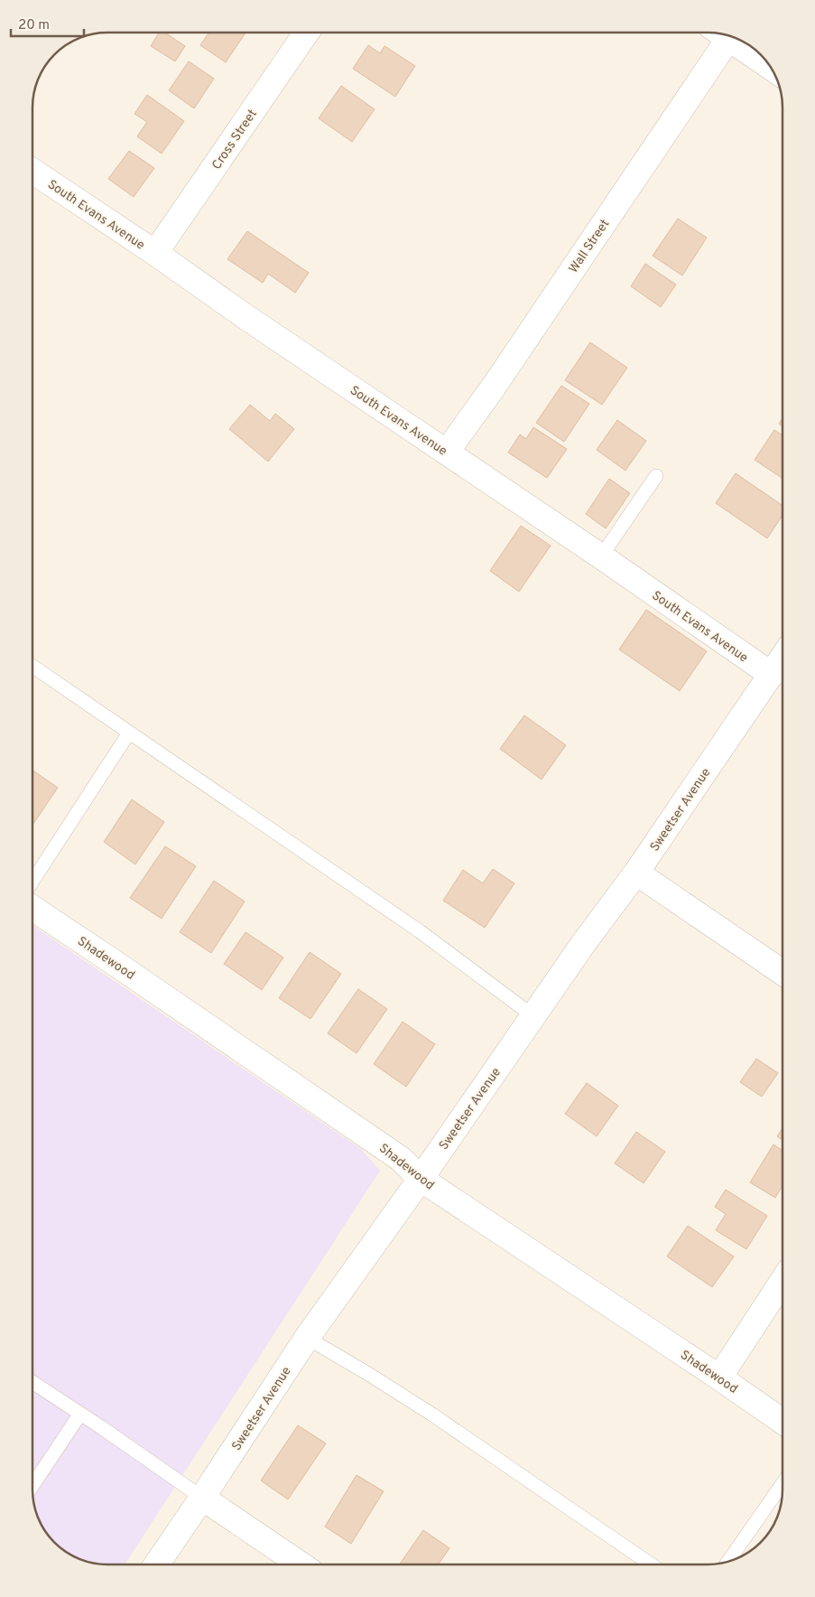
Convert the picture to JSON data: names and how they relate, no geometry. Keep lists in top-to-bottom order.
{
  "streets": {
    "street": [
      "Cross Street",
      "South Evans Avenue",
      "Wall Street",
      "Sweetser Avenue",
      "Shadewood"
    ]
  },
  "crossings": [
    ["Cross Street", "South Evans Avenue"],
    ["South Evans Avenue", "Wall Street"],
    ["South Evans Avenue", "Sweetser Avenue"],
    ["Sweetser Avenue", "Shadewood"]
  ],
  "scale_bar": "20 m"
}
